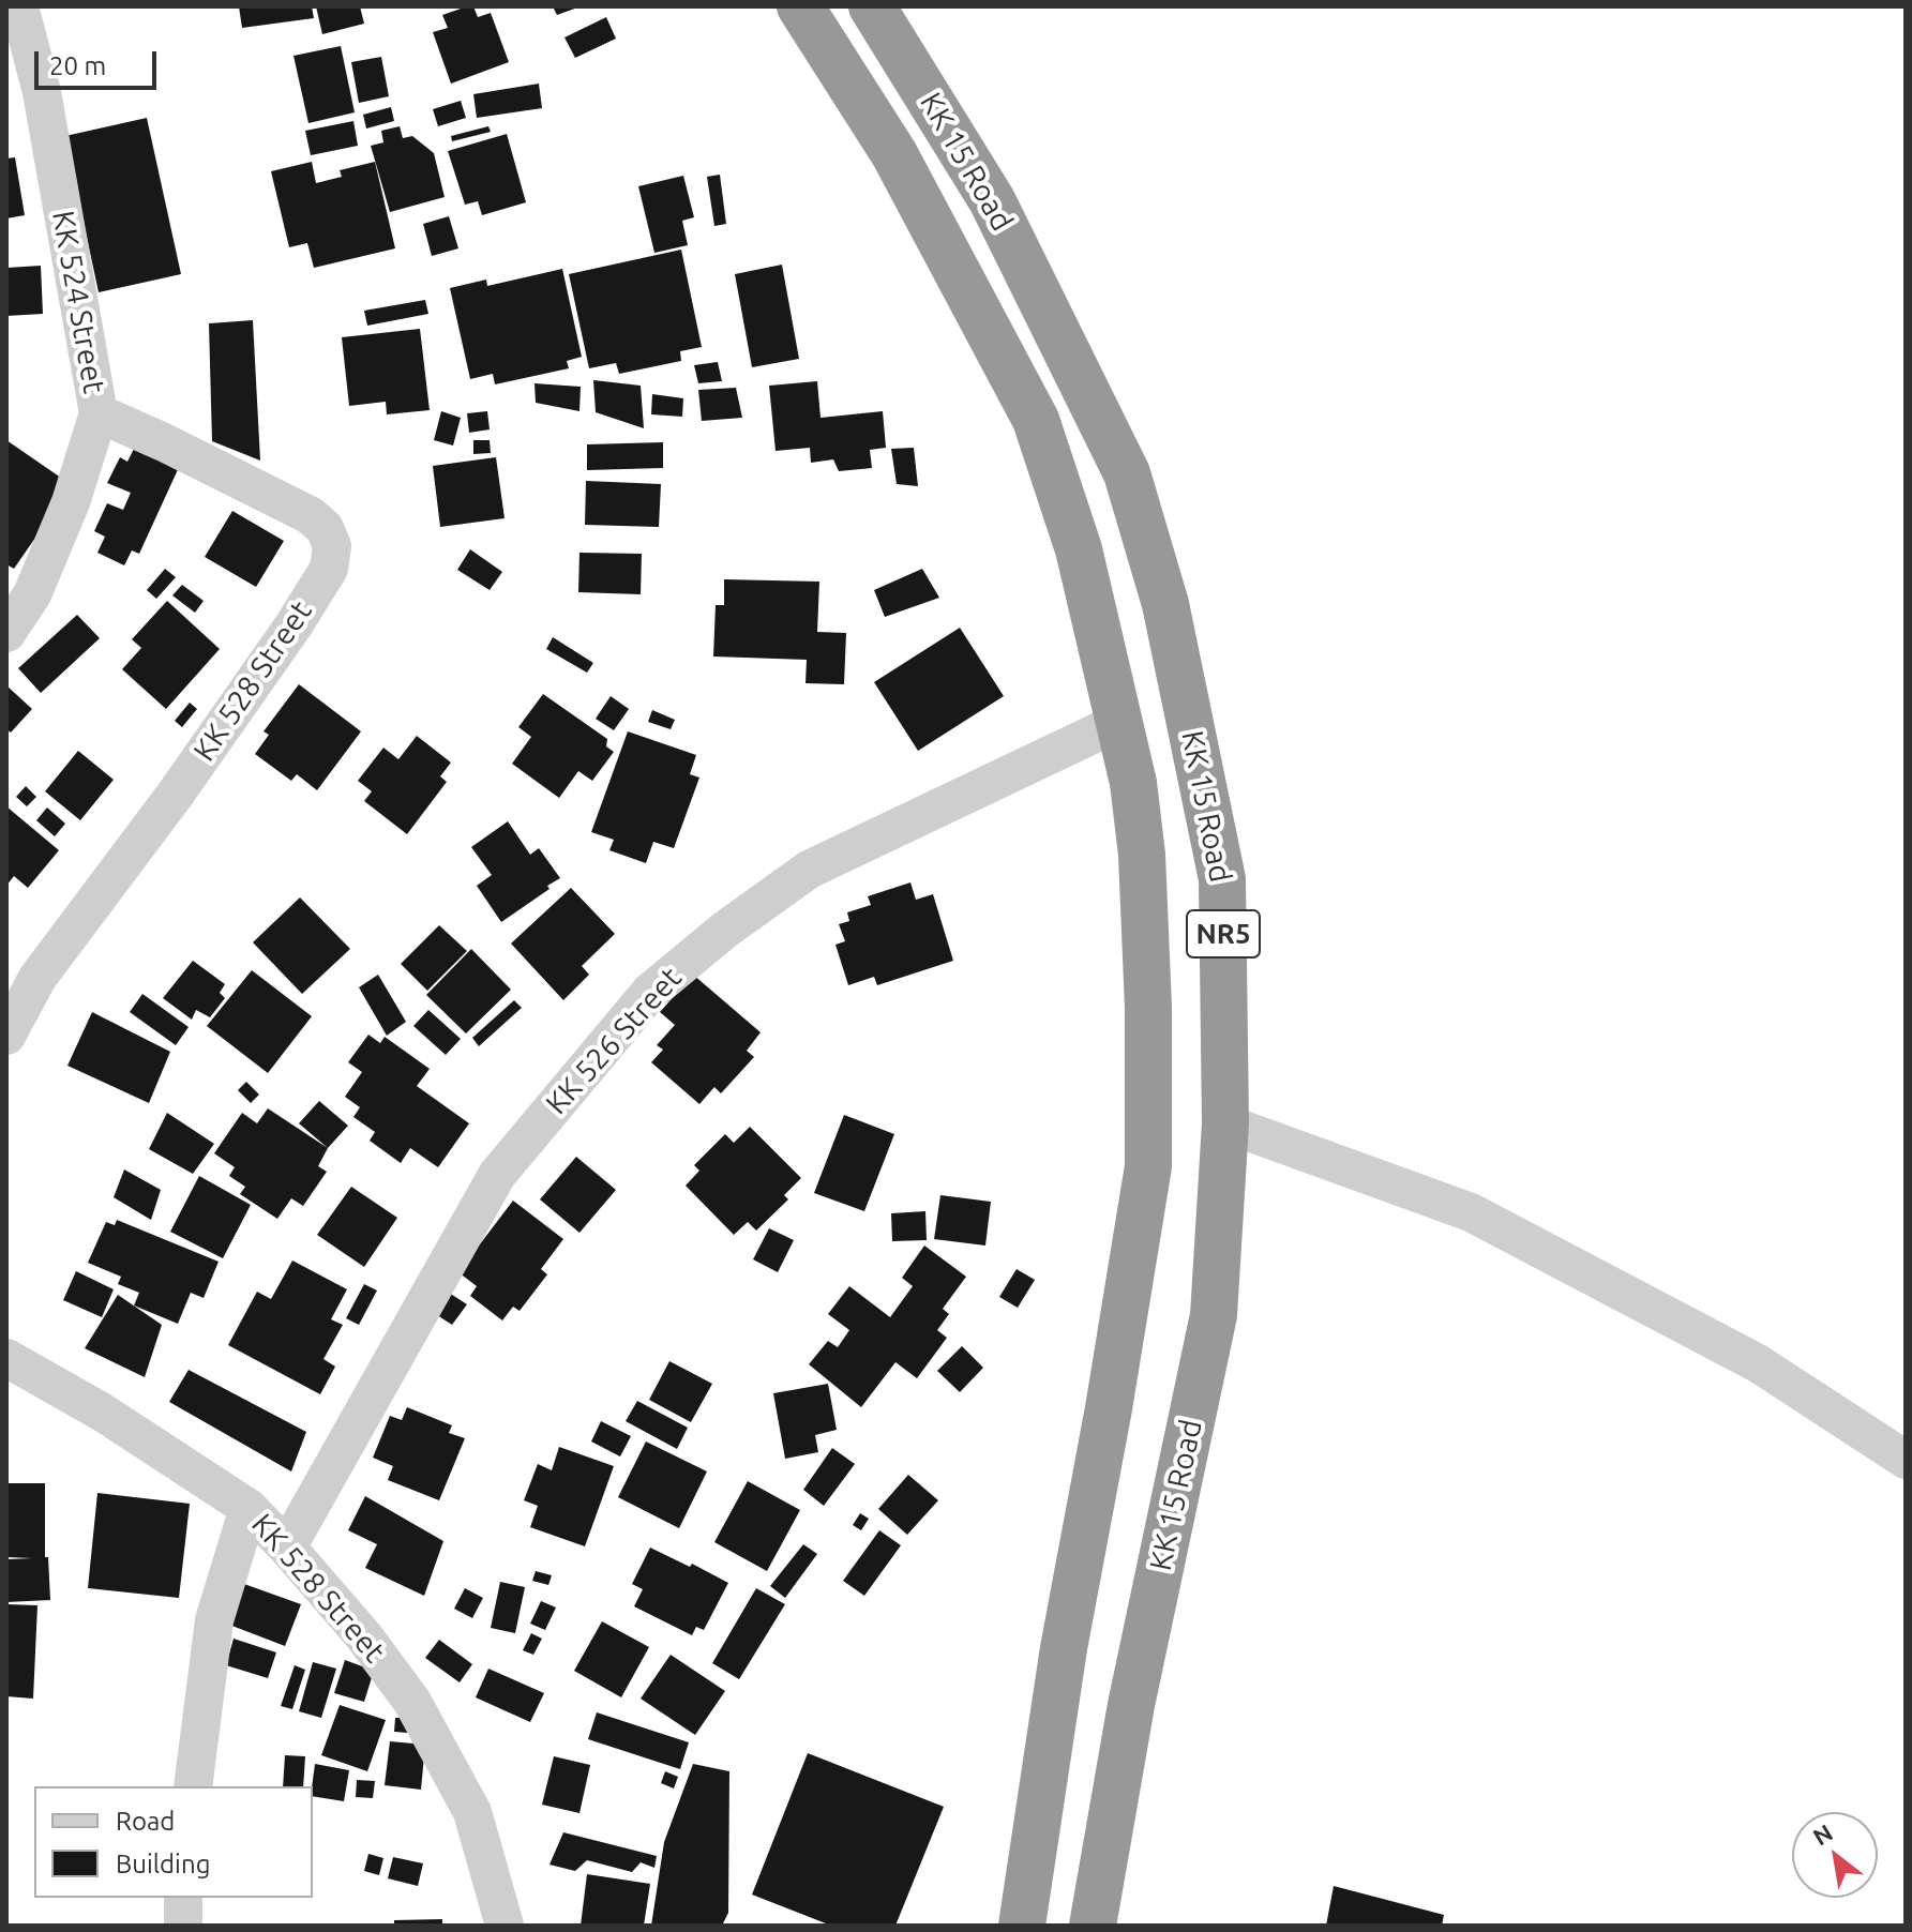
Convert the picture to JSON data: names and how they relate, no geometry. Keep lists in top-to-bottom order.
{
  "streets": {
    "highway": ["KK 15 Road", "NR5"],
    "street": ["KK 524 Street", "KK 528 Street", "KK 526 Street"]
  },
  "crossings": [
    ["KK 15 Road", "KK 526 Street"],
    ["KK 524 Street", "KK 528 Street"],
    ["KK 528 Street", "KK 526 Street"]
  ],
  "legend": ["Road", "Building"],
  "scale_bar": "20 m",
  "north": "top left"
}
